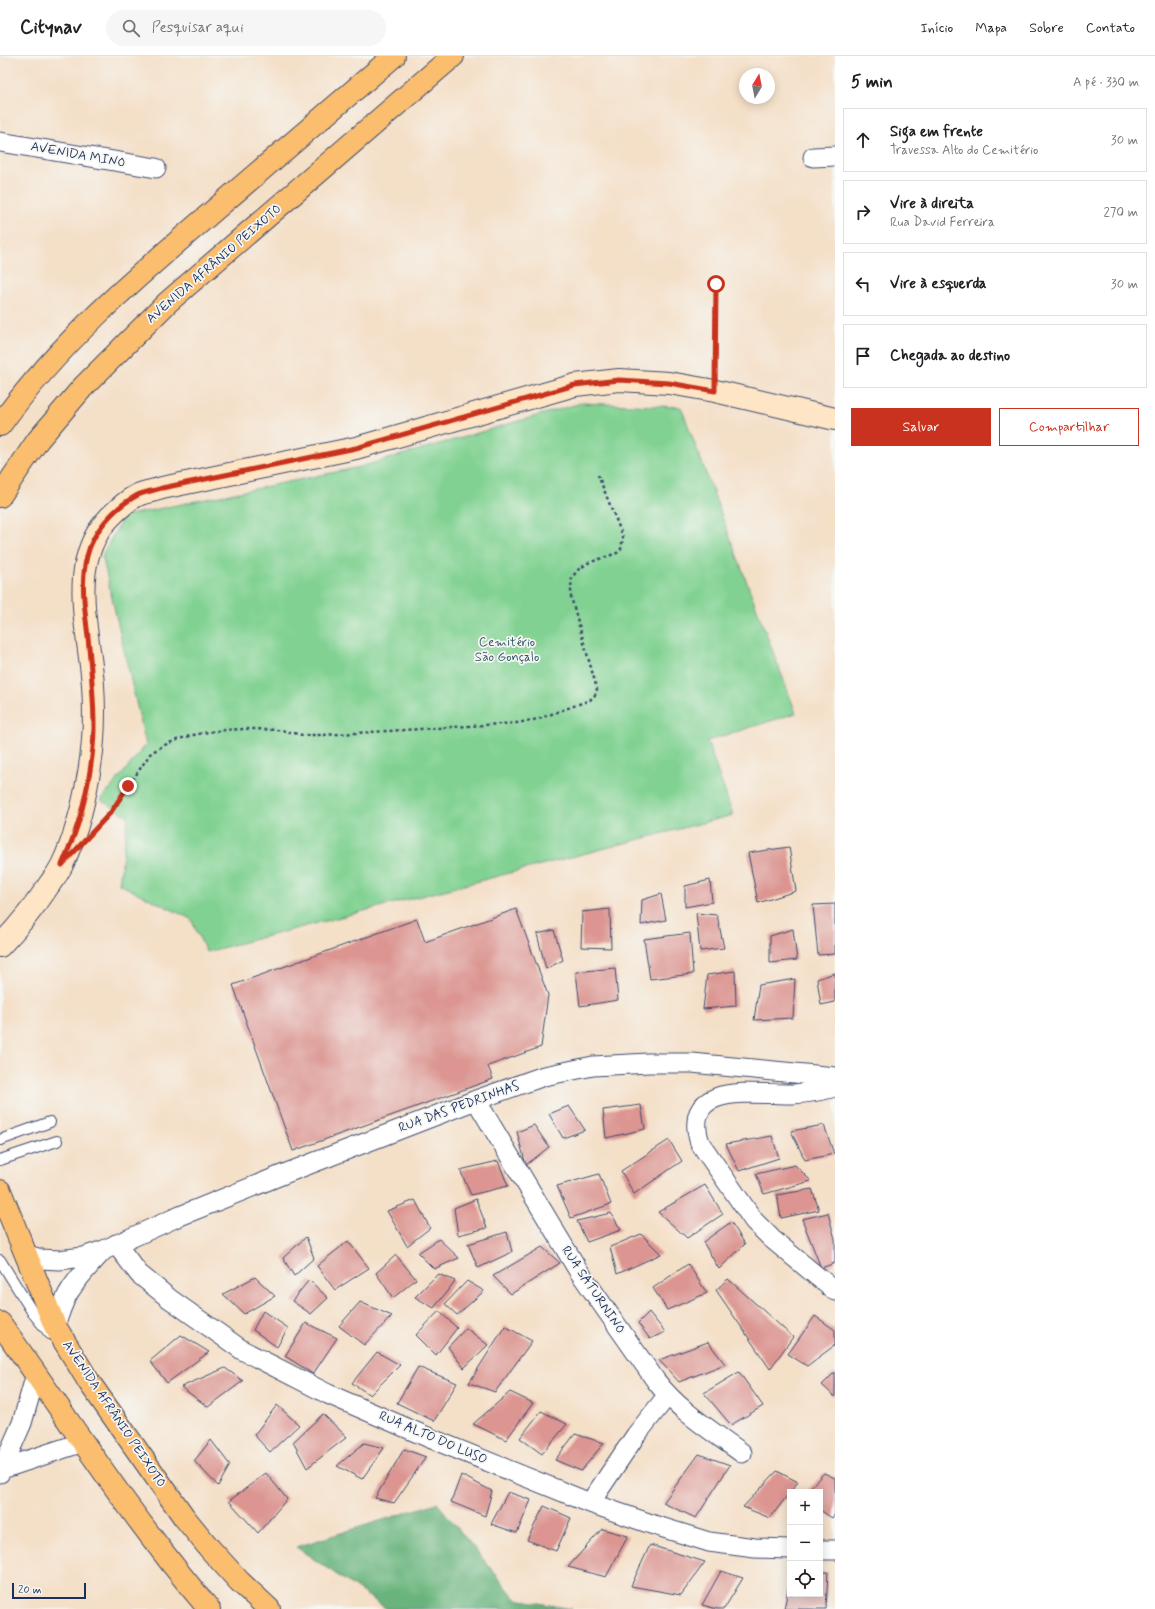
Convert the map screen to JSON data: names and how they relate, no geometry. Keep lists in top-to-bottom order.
{
  "streets": {
    "main road": ["AVENIDA AFRÂNIO PEIXOTO"],
    "street": [
      "AVENIDA MINO",
      "RUA DAS PEDRINHAS",
      "RUA SATURNINO",
      "RUA ALTO DO LUSO"
    ]
  },
  "crossings": [
    ["AVENIDA AFRÂNIO PEIXOTO", "RUA DAS PEDRINHAS"],
    ["RUA DAS PEDRINHAS", "RUA SATURNINO"],
    ["RUA DAS PEDRINHAS", "RUA ALTO DO LUSO"]
  ],
  "parks": ["Cemitério São Gonçalo"],
  "scale_bar": "20 m",
  "north": "top",
  "page": {
    "header": "Citynav",
    "search": "Pesquisar aqui",
    "nav": [
      "Início",
      "Mapa",
      "Sobre",
      "Contato"
    ],
    "heading": ["5 min", "A pé · 330 m"],
    "list": [
      ["Siga em frente", "Travessa Alto do Cemitério", "30 m"],
      ["Vire à direita", "Rua David Ferreira", "270 m"],
      ["Vire à esquerda", "30 m"],
      "Chegada ao destino"
    ],
    "buttons": ["Salvar", "Compartilhar"],
    "map_buttons": ["+", "−"],
    "scale": "20 m"
  }
}
